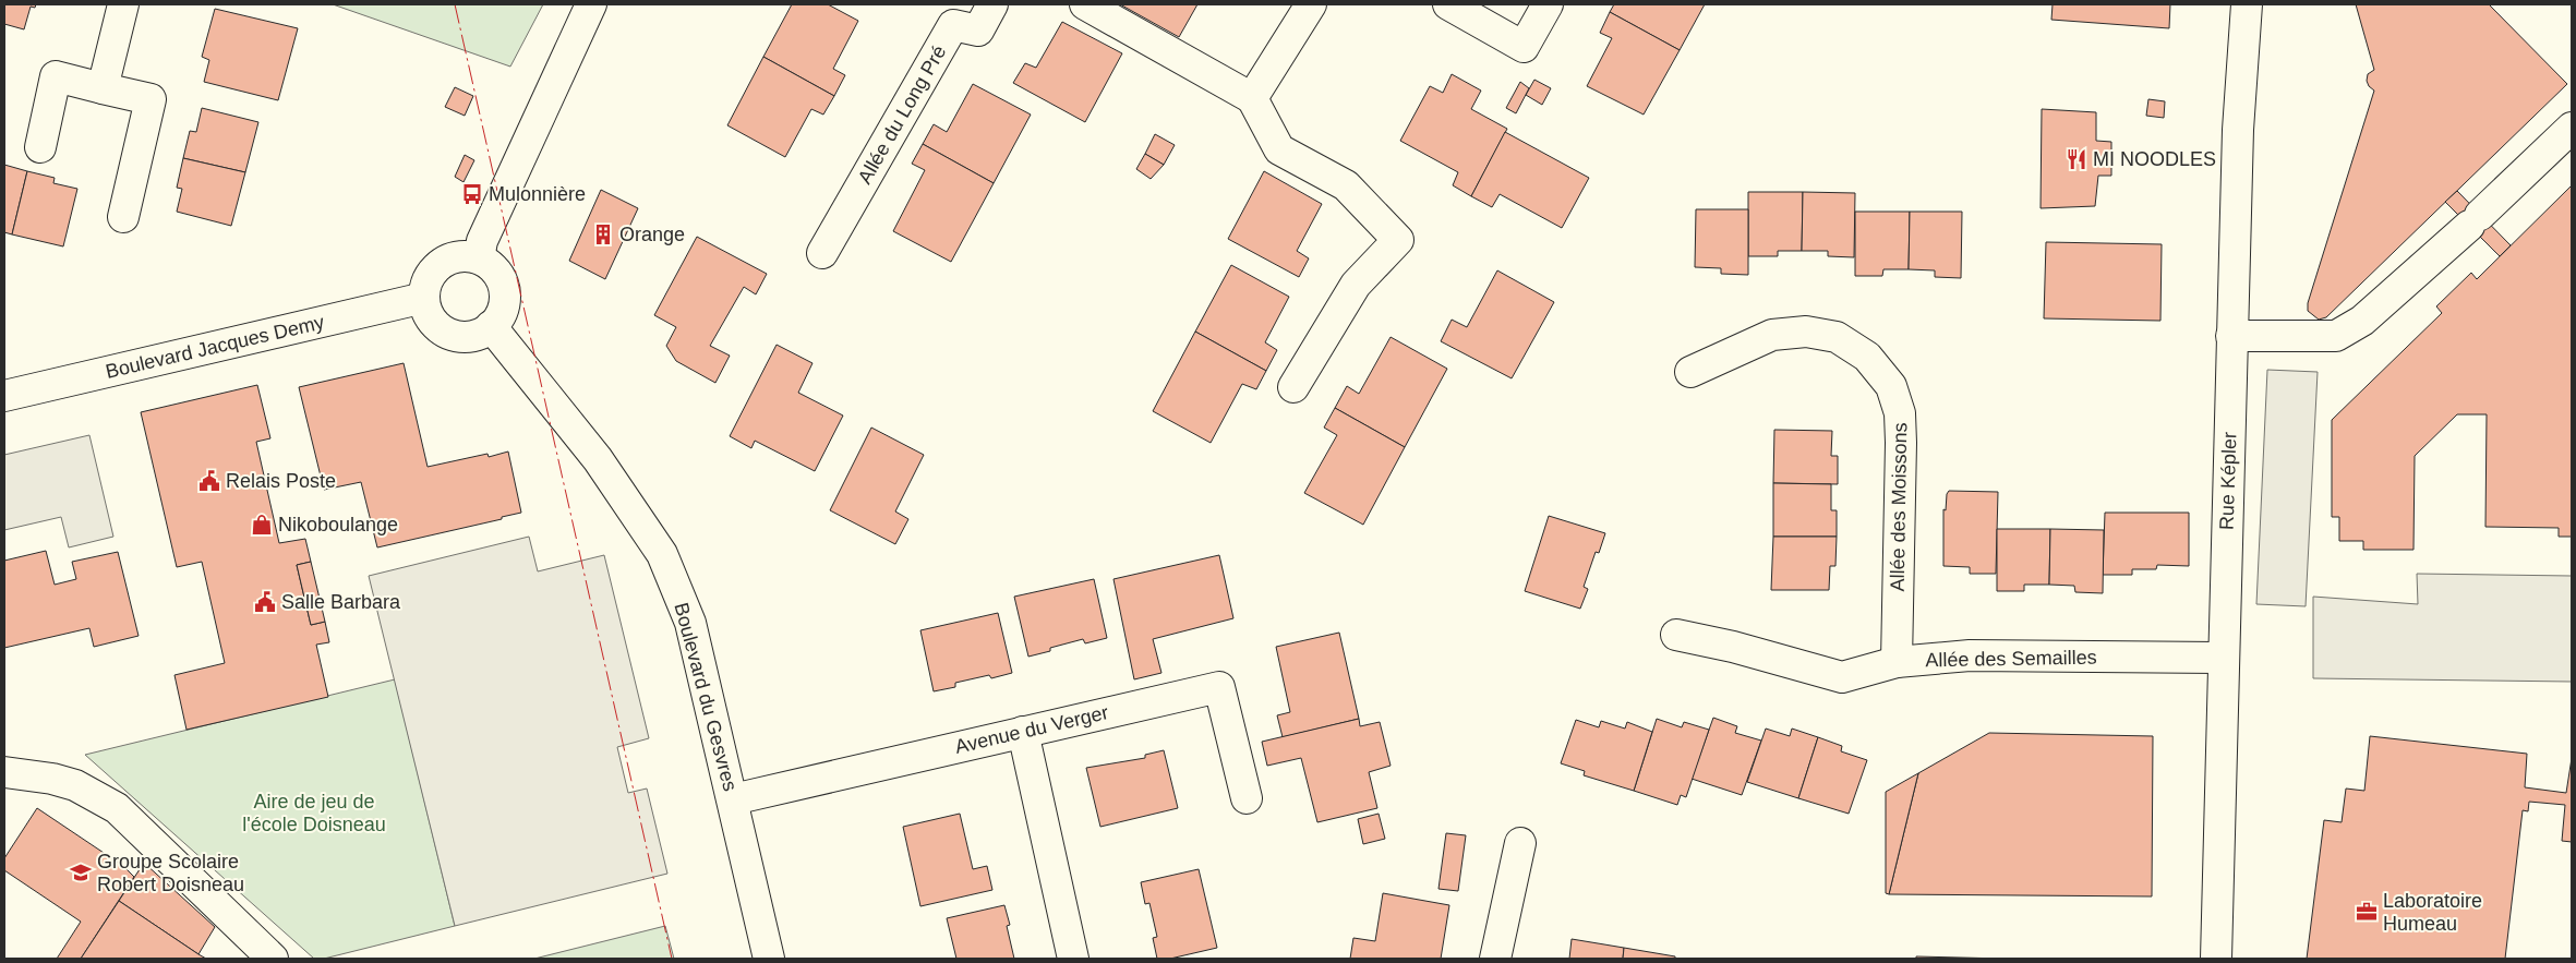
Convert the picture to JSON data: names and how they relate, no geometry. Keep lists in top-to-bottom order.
{
  "streets": {
    "street": [
      "Allée du Long Pré",
      "Boulevard Jacques Demy",
      "Rue Képler",
      "Allée des Moissons",
      "Allée des Semailles",
      "Boulevard du Gesvres",
      "Avenue du Verger"
    ]
  },
  "crossings": [
    ["Boulevard Jacques Demy", "Boulevard du Gesvres"],
    ["Rue Képler", "Allée des Semailles"],
    ["Allée des Moissons", "Allée des Semailles"],
    ["Boulevard du Gesvres", "Avenue du Verger"]
  ],
  "parks": ["Aire de jeu de l'école Doisneau"],
  "places": {
    "restaurant": ["MI NOODLES"],
    "bus stop": ["Mulonnière"],
    "building": ["Orange"],
    "public building": ["Relais Poste", "Salle Barbara"],
    "shop": ["Nikoboulange"],
    "school or university": ["Groupe Scolaire Robert Doisneau"],
    "office": ["Laboratoire Humeau"]
  }
}
